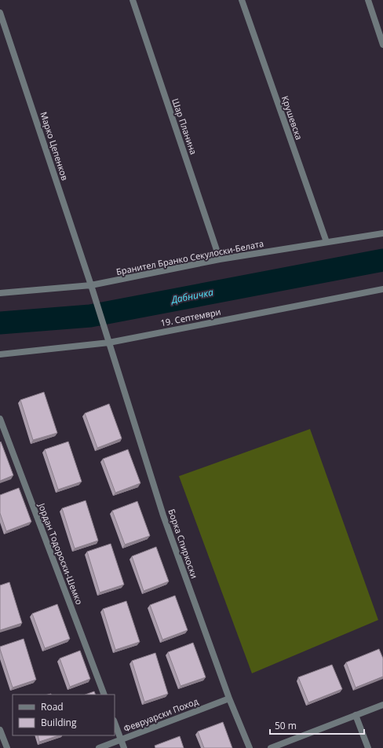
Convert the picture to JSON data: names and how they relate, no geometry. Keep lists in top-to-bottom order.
{
  "streets": {
    "street": [
      "Крушевска",
      "Шар Планина",
      "Марко Цепенков",
      "Бранител Бранко Секулоски-Белата",
      "19. Септември",
      "Борка Спиркоски",
      "Јордан Тодороски-Шемко",
      "Февруарски Поход"
    ]
  },
  "crossings": [
    ["Крушевска", "Бранител Бранко Секулоски-Белата"],
    ["Шар Планина", "Бранител Бранко Секулоски-Белата"],
    ["Марко Цепенков", "Бранител Бранко Секулоски-Белата"],
    ["Марко Цепенков", "19. Септември"],
    ["Марко Цепенков", "Борка Спиркоски"],
    ["19. Септември", "Борка Спиркоски"],
    ["Борка Спиркоски", "Февруарски Поход"]
  ],
  "water": ["Дабничка"],
  "legend": ["Road", "Building"],
  "scale_bar": "50 m"
}
